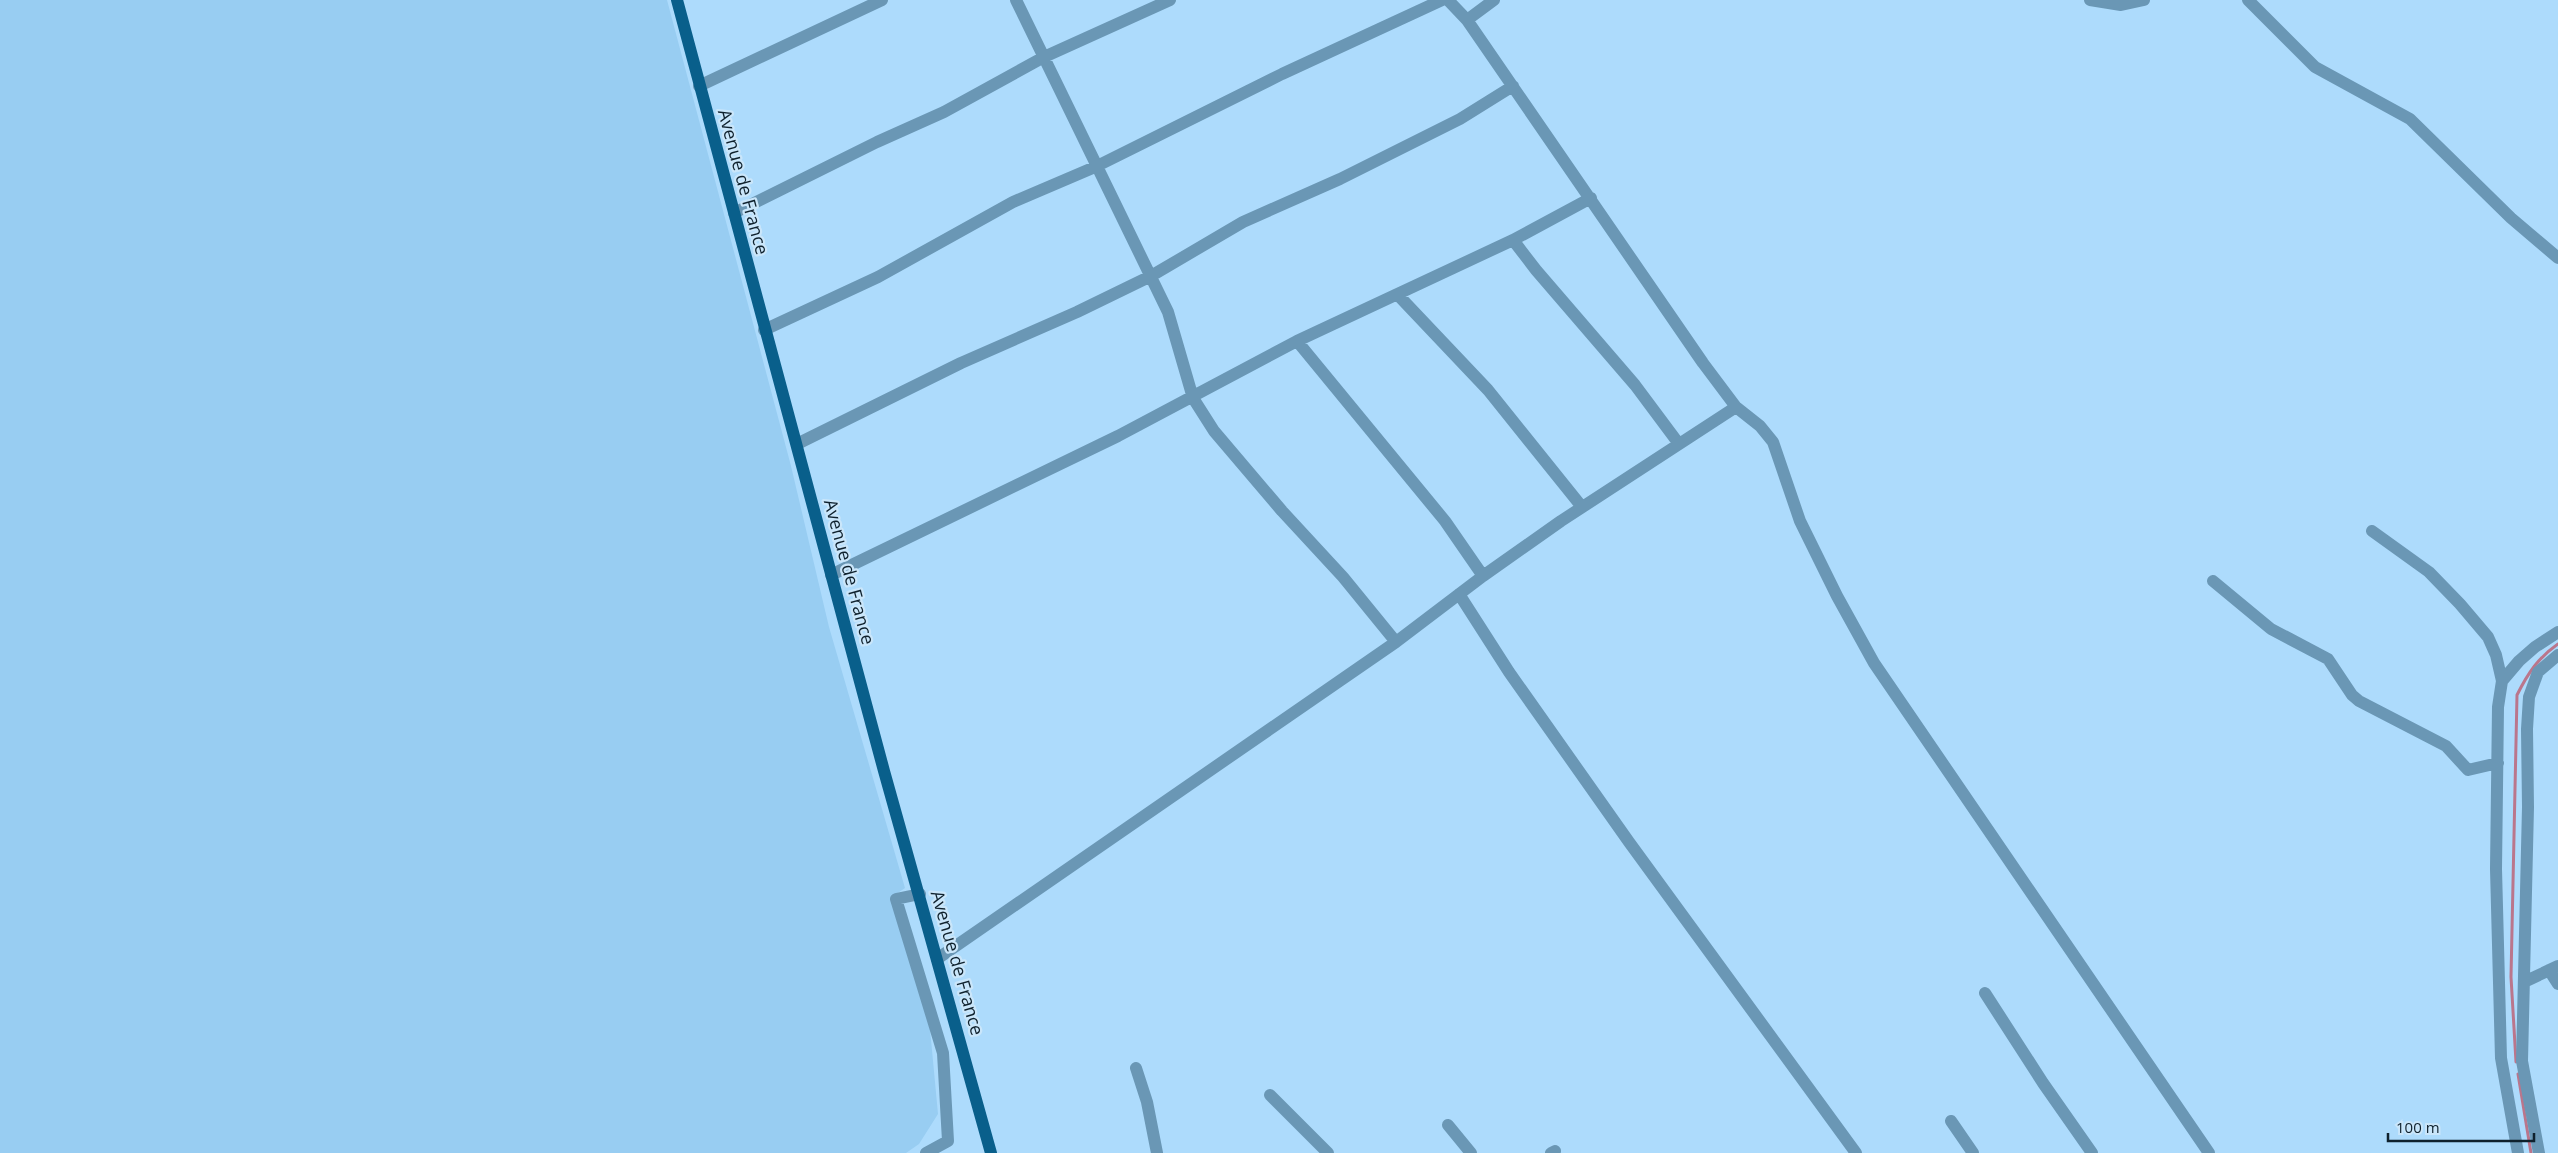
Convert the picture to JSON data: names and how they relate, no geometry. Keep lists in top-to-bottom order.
{
  "streets": {
    "main road": ["Avenue de France"]
  },
  "scale_bar": "100 m"
}
